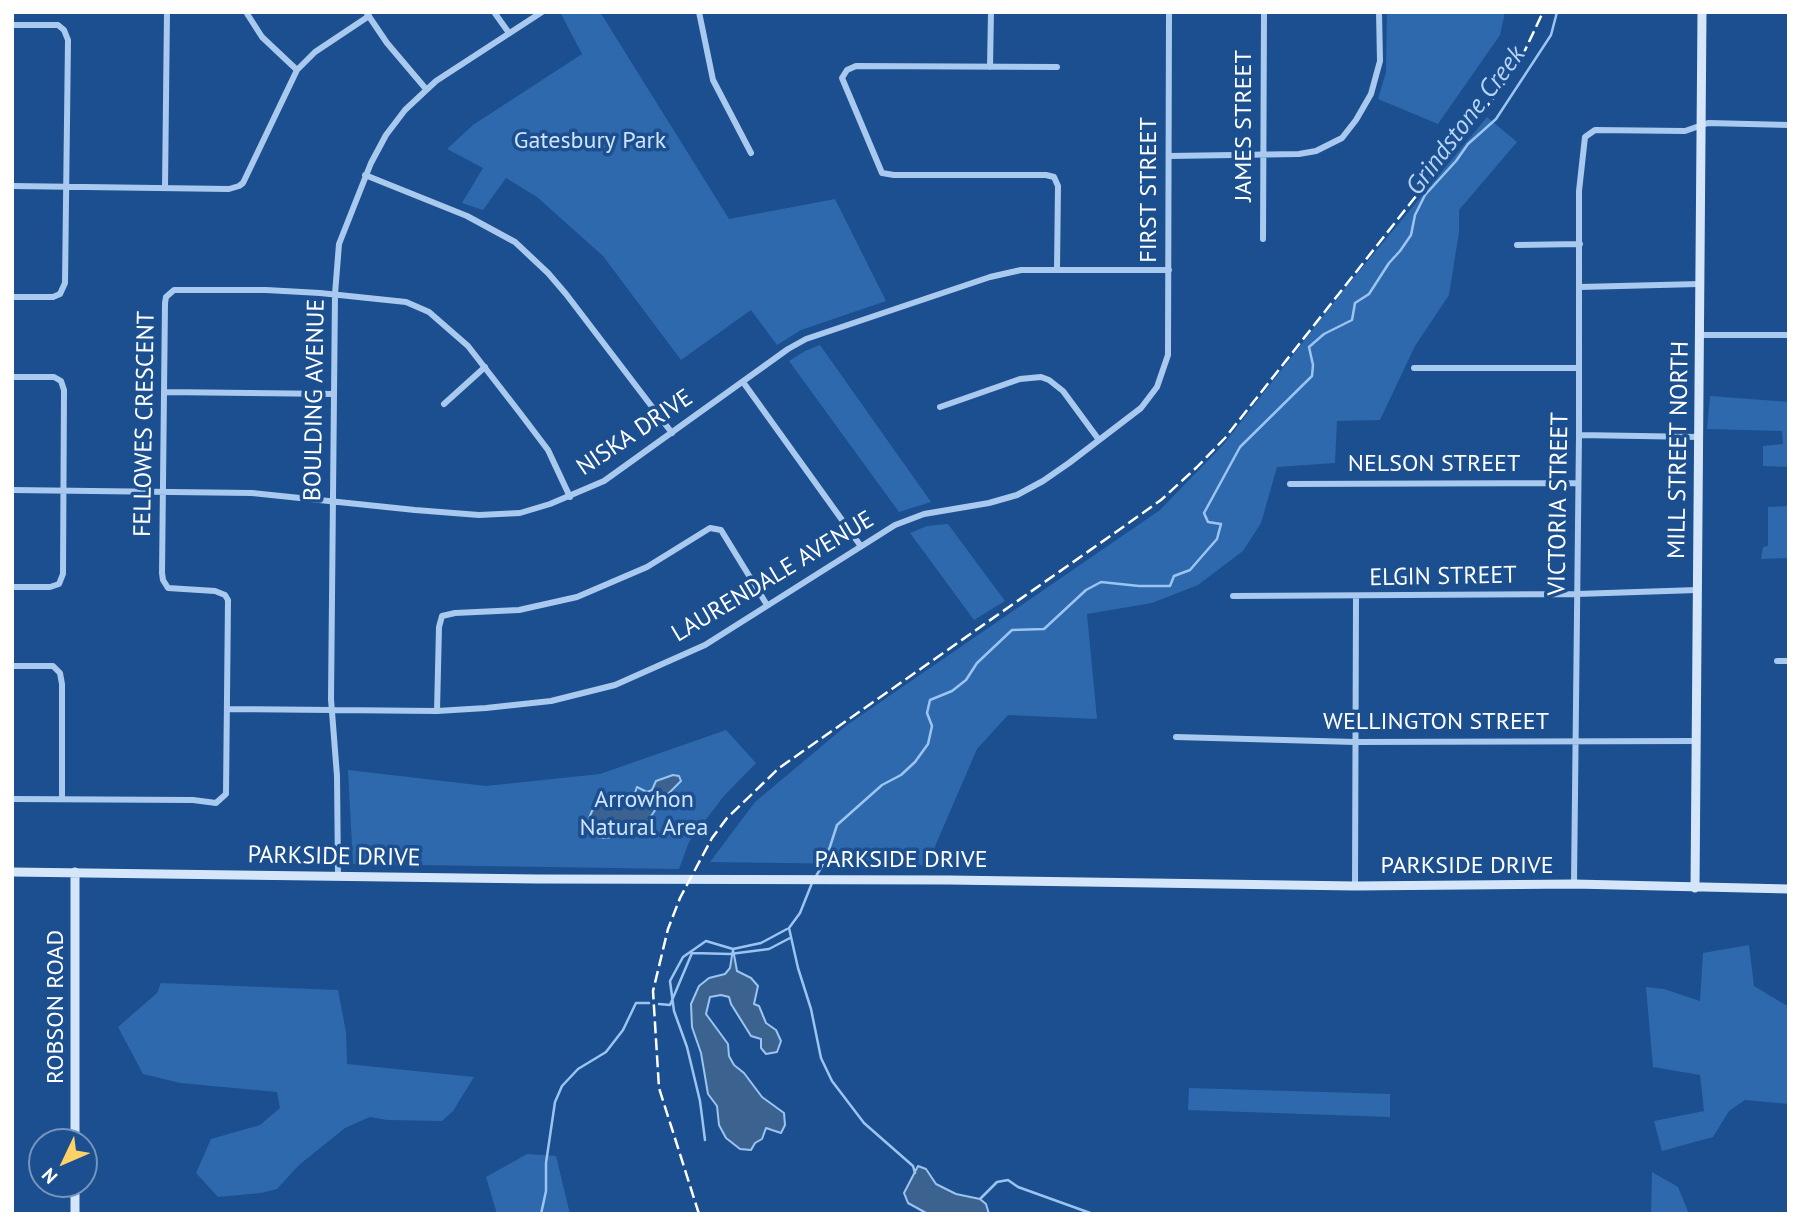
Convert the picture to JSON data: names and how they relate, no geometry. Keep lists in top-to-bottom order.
{
  "streets": {
    "main road": ["MILL STREET NORTH", "PARKSIDE DRIVE", "ROBSON ROAD"],
    "street": [
      "JAMES STREET",
      "FIRST STREET",
      "BOULDING AVENUE",
      "FELLOWES CRESCENT",
      "NISKA DRIVE",
      "NELSON STREET",
      "VICTORIA STREET",
      "LAURENDALE AVENUE",
      "ELGIN STREET",
      "WELLINGTON STREET"
    ]
  },
  "crossings": [
    ["FIRST STREET", "NISKA DRIVE"],
    ["FIRST STREET", "LAURENDALE AVENUE"],
    ["BOULDING AVENUE", "FELLOWES CRESCENT"],
    ["BOULDING AVENUE", "NISKA DRIVE"],
    ["BOULDING AVENUE", "LAURENDALE AVENUE"],
    ["BOULDING AVENUE", "PARKSIDE DRIVE"],
    ["FELLOWES CRESCENT", "NISKA DRIVE"],
    ["FELLOWES CRESCENT", "LAURENDALE AVENUE"],
    ["MILL STREET NORTH", "VICTORIA STREET"],
    ["MILL STREET NORTH", "ELGIN STREET"],
    ["MILL STREET NORTH", "WELLINGTON STREET"],
    ["MILL STREET NORTH", "PARKSIDE DRIVE"],
    ["NELSON STREET", "VICTORIA STREET"],
    ["VICTORIA STREET", "ELGIN STREET"],
    ["VICTORIA STREET", "WELLINGTON STREET"],
    ["VICTORIA STREET", "PARKSIDE DRIVE"],
    ["PARKSIDE DRIVE", "ROBSON ROAD"]
  ],
  "water": ["Grindstone Creek"],
  "parks": ["Gatesbury Park", "Arrowhon Natural Area"],
  "north": "bottom left"
}
